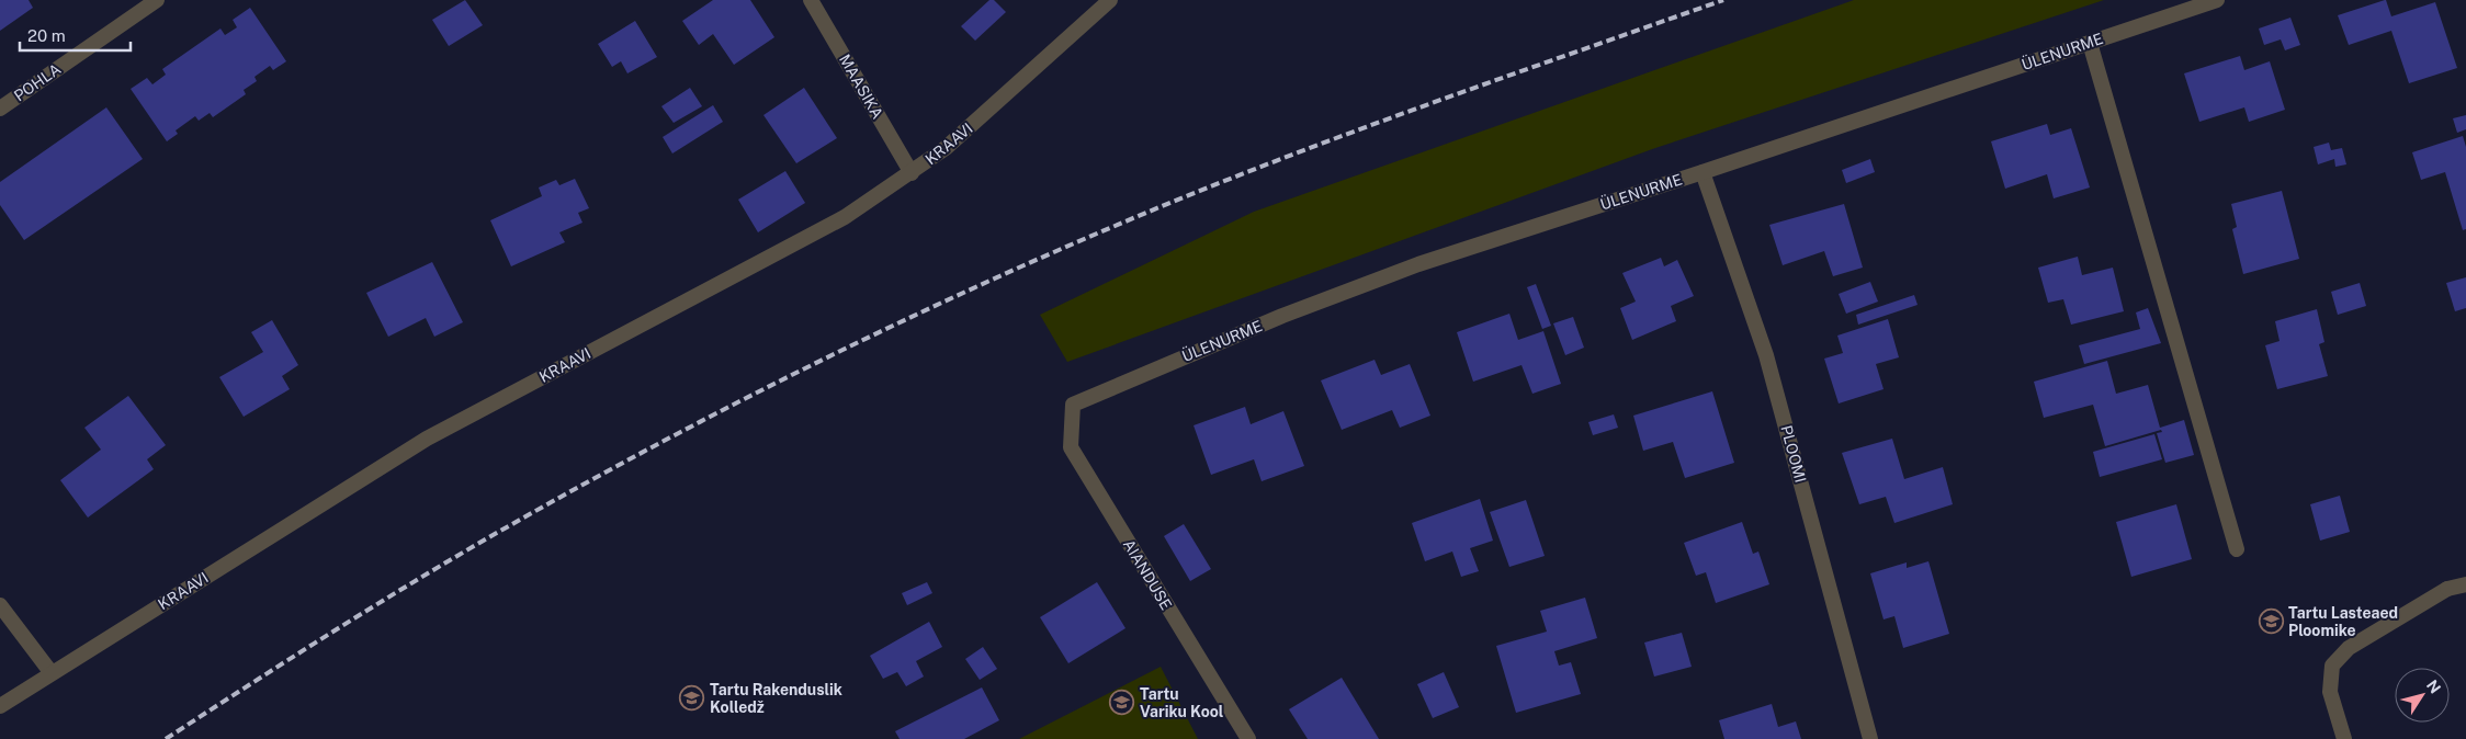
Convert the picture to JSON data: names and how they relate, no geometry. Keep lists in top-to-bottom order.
{
  "streets": {
    "street": [
      "ÜLENURME",
      "POHLA",
      "MAASIKA",
      "KRAAVI",
      "PLOOMI",
      "AIANDUSE"
    ]
  },
  "crossings": [
    ["ÜLENURME", "PLOOMI"],
    ["ÜLENURME", "AIANDUSE"],
    ["MAASIKA", "KRAAVI"]
  ],
  "places": {
    "school or university": ["Tartu Lasteaed Ploomike", "Tartu Rakenduslik Kolledž", "Tartu Variku Kool"]
  },
  "scale_bar": "20 m",
  "north": "top right"
}
